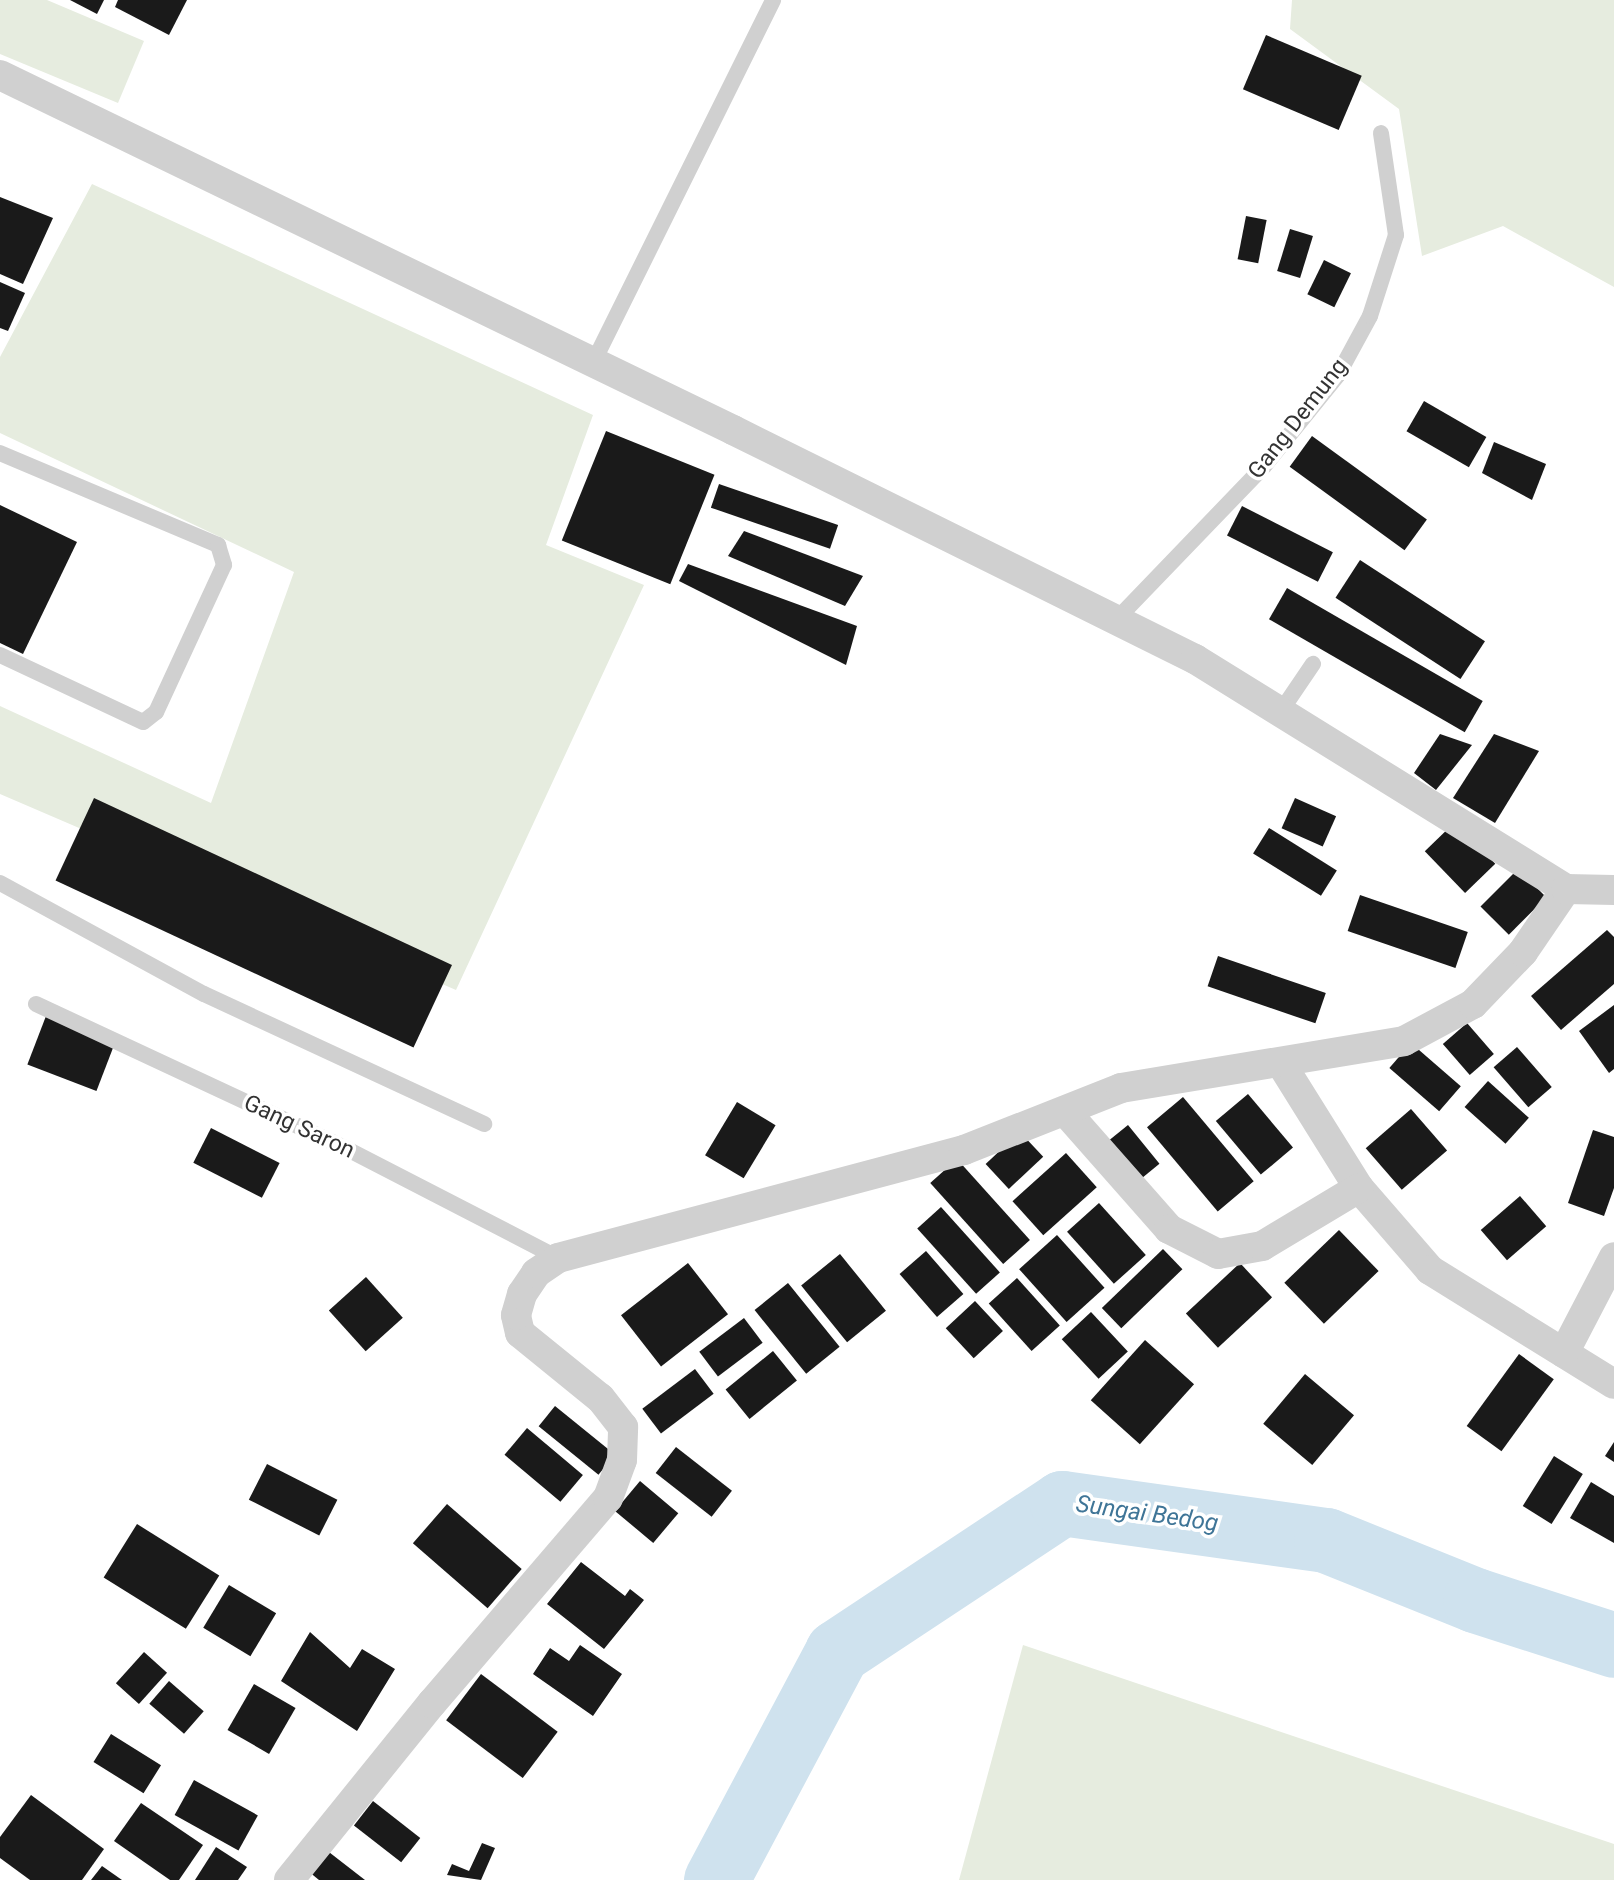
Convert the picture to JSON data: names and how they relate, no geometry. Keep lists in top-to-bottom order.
{
  "streets": {
    "lane": ["Gang Demung", "Gang Saron"]
  },
  "water": ["Sungai Bedog"]
}
